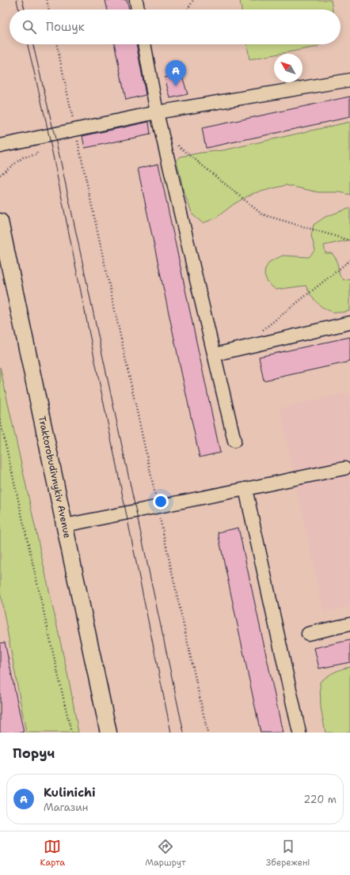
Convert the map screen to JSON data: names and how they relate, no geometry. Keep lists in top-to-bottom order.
{
  "streets": {
    "main road": ["Traktorobudivnykiv Avenue"]
  },
  "north": "top left",
  "page": {
    "search": "Пошук",
    "pins": "A",
    "heading": "Поруч",
    "list": [
      {
        "mark": "A",
        "name": "Kulinichi",
        "note": "Магазин",
        "value": "220 m"
      }
    ],
    "nav": ["Карта", "Маршрут", "Збережені"]
  }
}
